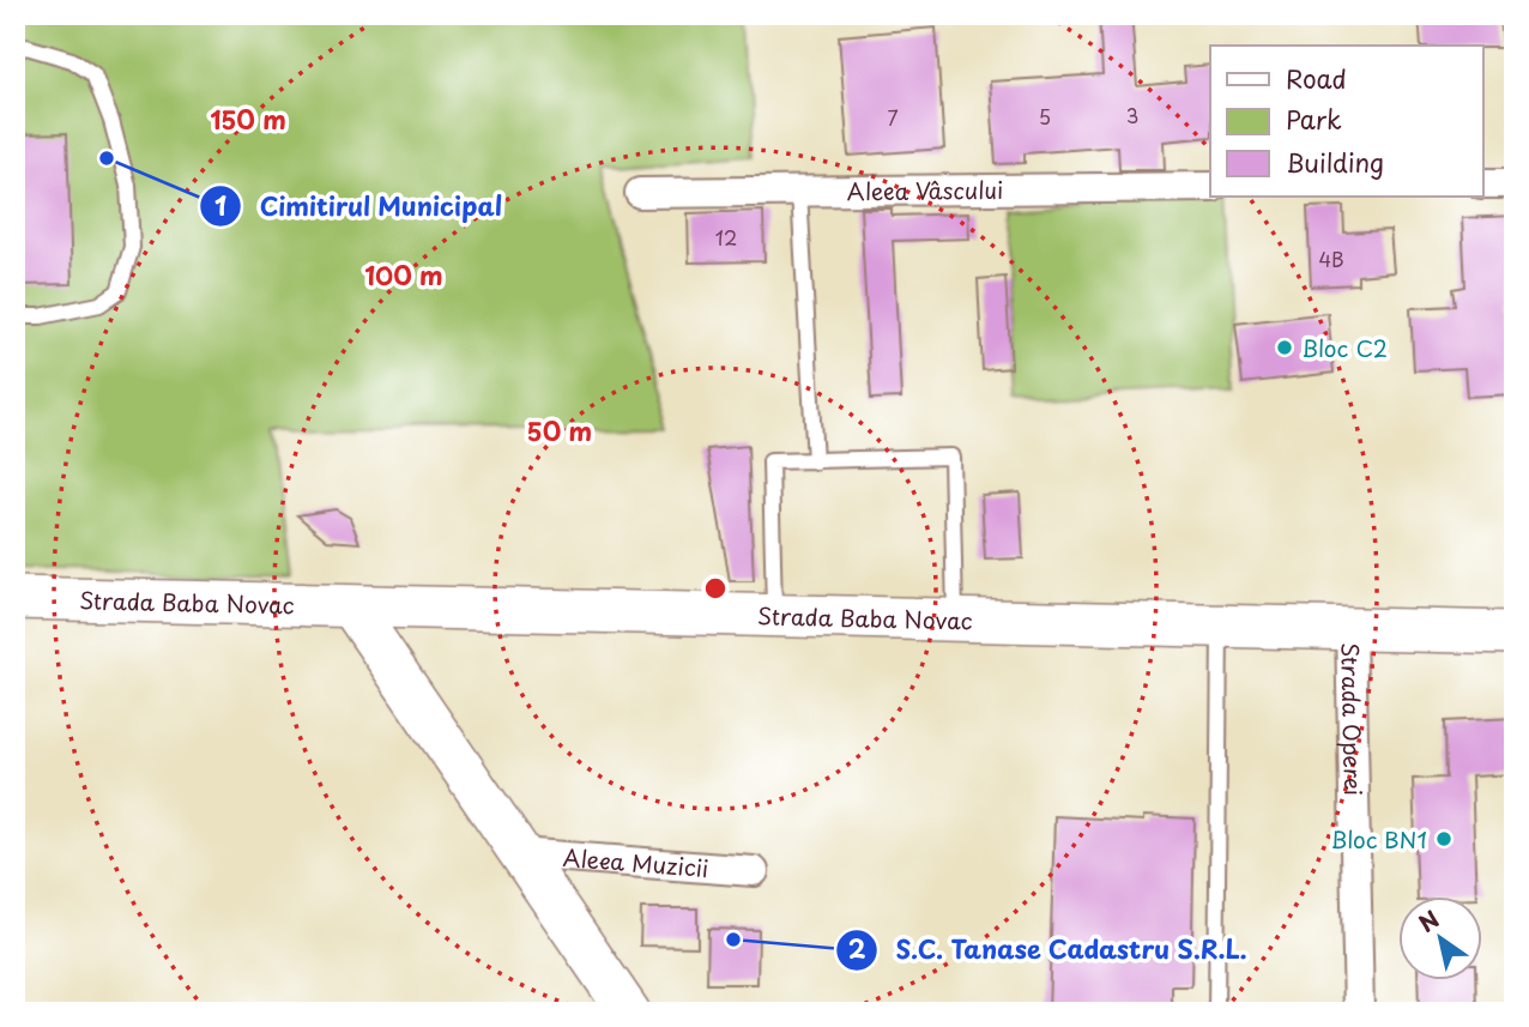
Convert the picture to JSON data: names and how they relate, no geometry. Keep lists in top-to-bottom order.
{
  "streets": {
    "main road": ["Strada Baba Novac"],
    "street": ["Aleea Vâscului", "Strada Operei", "Aleea Muzicii"]
  },
  "crossings": [
    ["Strada Baba Novac", "Strada Operei"]
  ],
  "places": [
    "Cimitirul Municipal",
    "Bloc C2",
    "Bloc BN1",
    "S.C. Tanase Cadastru S.R.L."
  ],
  "house_numbers": [
    "3",
    "5",
    "7",
    "12",
    "4B"
  ],
  "legend": ["Road", "Park", "Building"],
  "north": "top left",
  "rings": ["150 m", "100 m", "50 m"]
}
